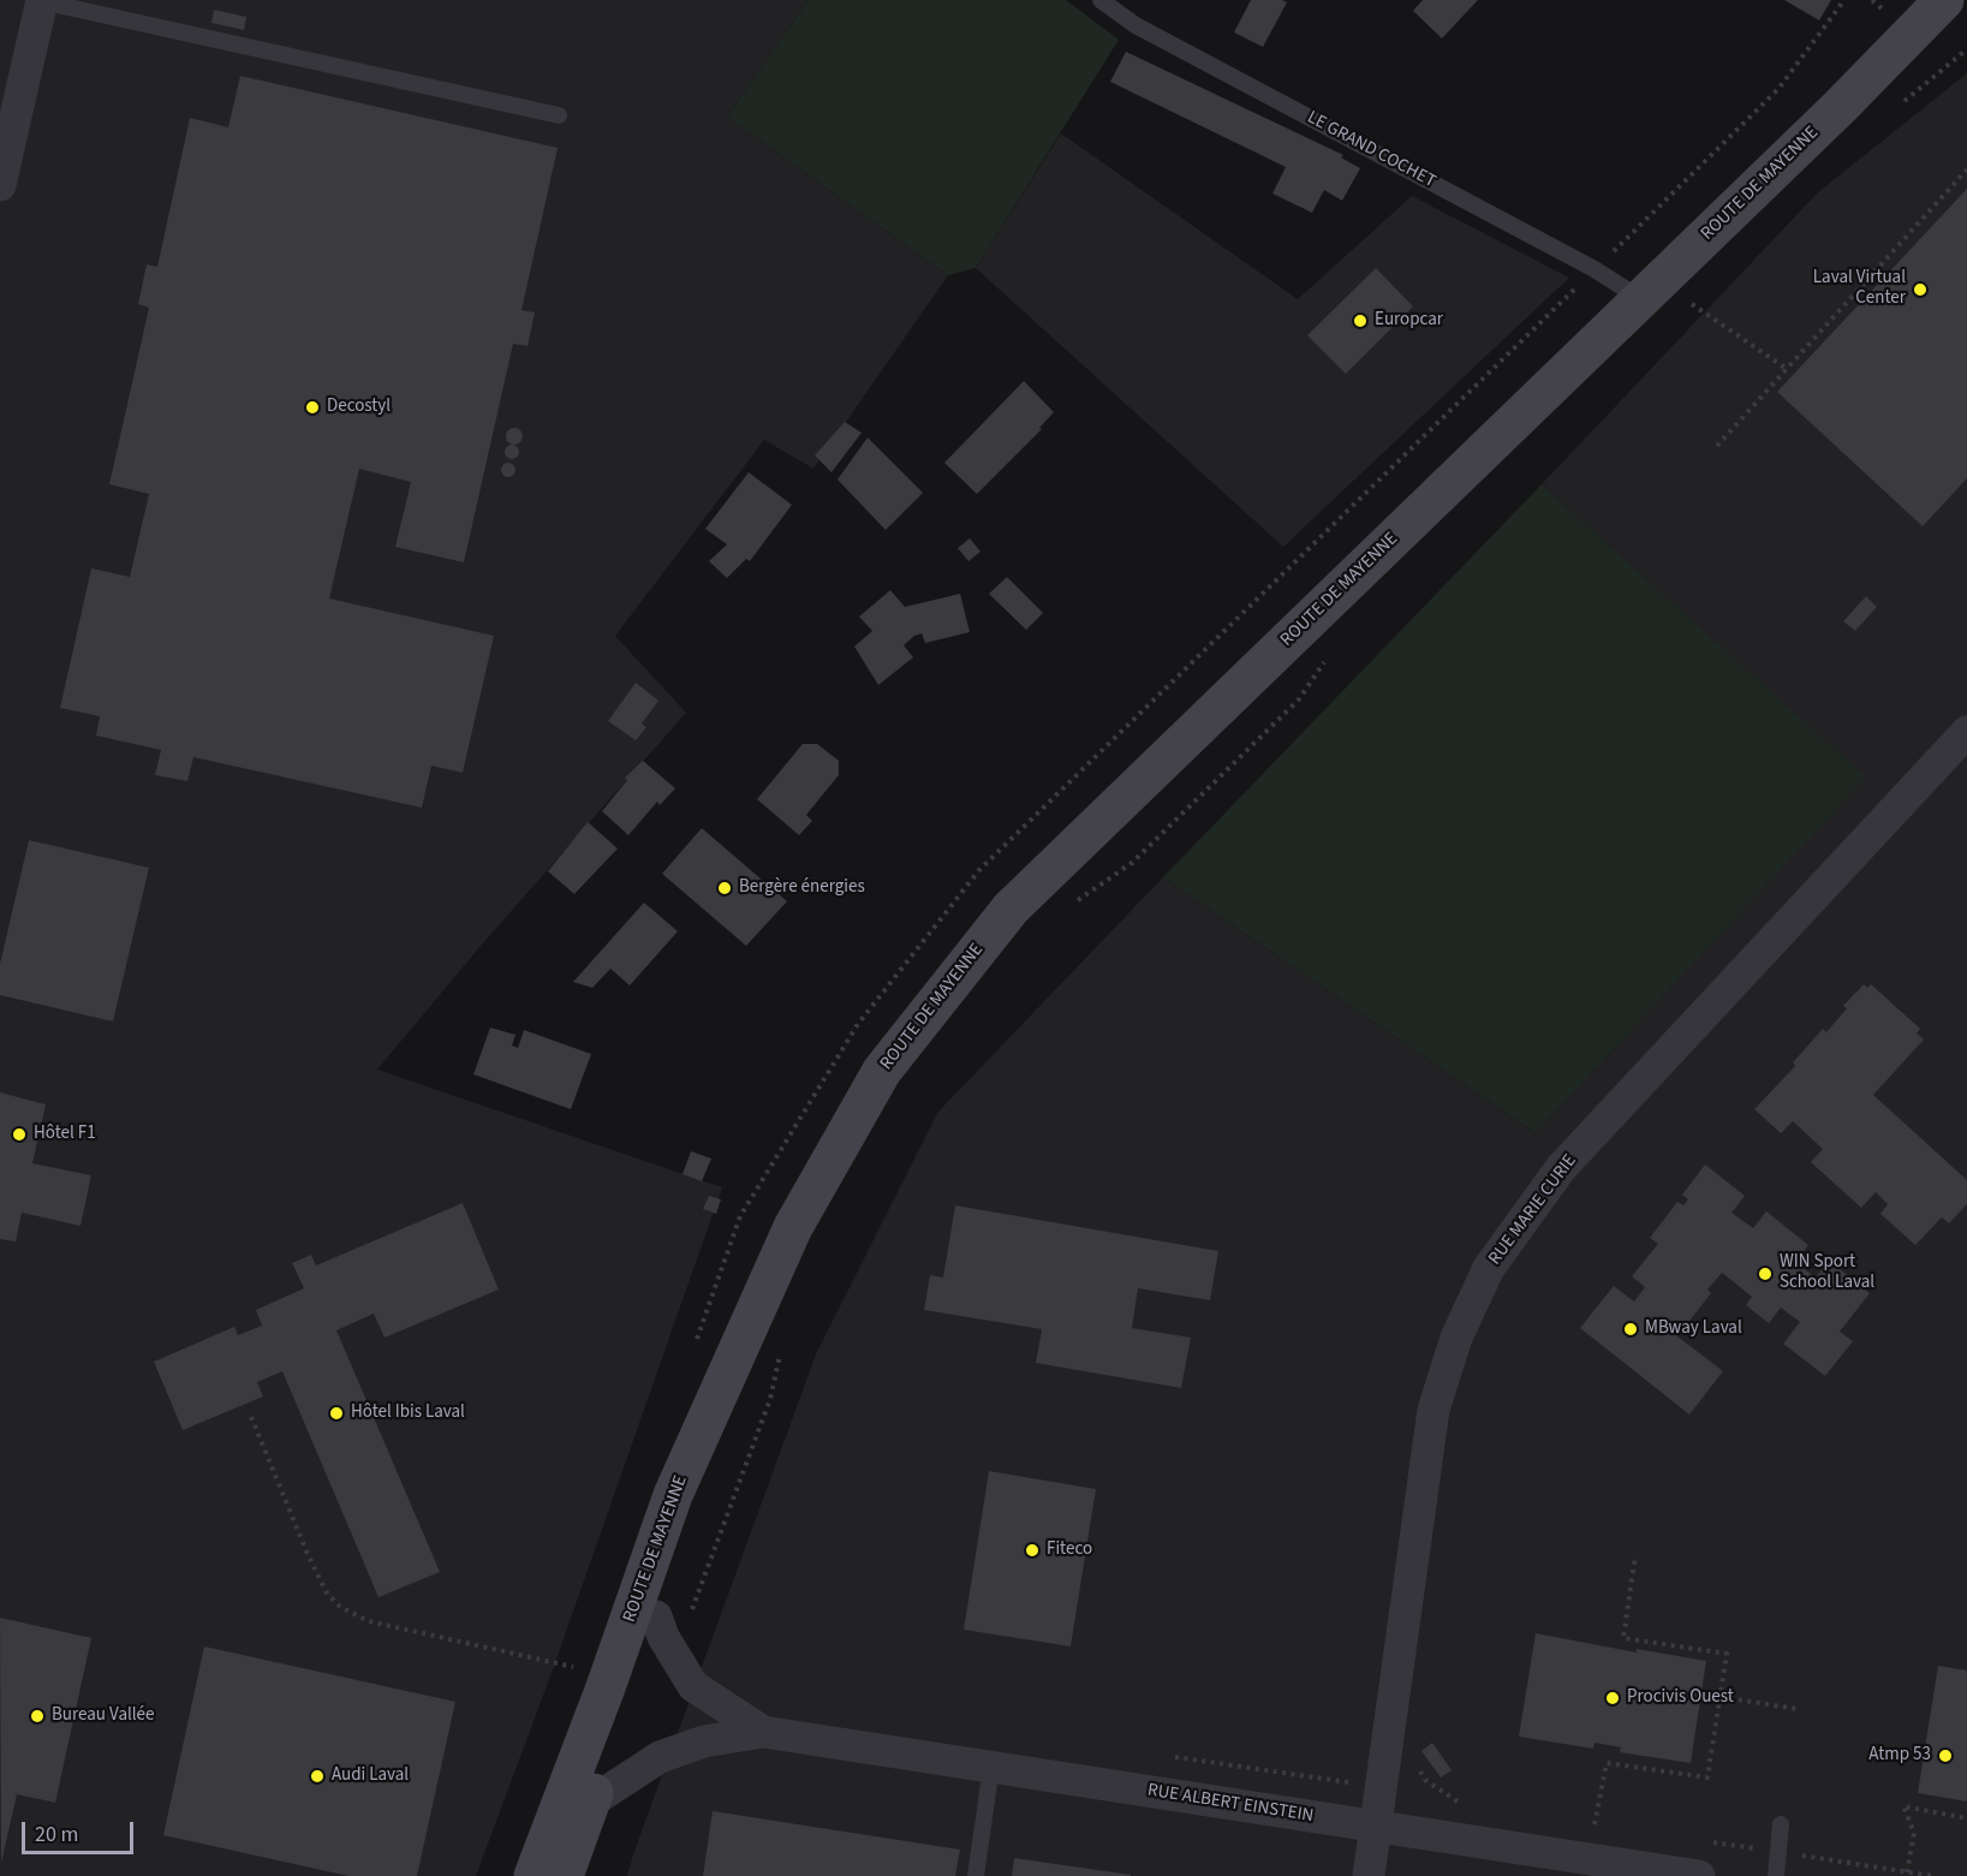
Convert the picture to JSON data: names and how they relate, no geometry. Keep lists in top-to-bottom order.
{
  "streets": {
    "main road": ["ROUTE DE MAYENNE"],
    "street": ["RUE MARIE CURIE", "RUE ALBERT EINSTEIN"],
    "lane": ["LE GRAND COCHET"]
  },
  "crossings": [
    ["LE GRAND COCHET", "ROUTE DE MAYENNE"],
    ["ROUTE DE MAYENNE", "RUE ALBERT EINSTEIN"],
    ["RUE MARIE CURIE", "RUE ALBERT EINSTEIN"]
  ],
  "places": [
    "Laval Virtual Center",
    "Europcar",
    "Decostyl",
    "Bergère énergies",
    "Hôtel F1",
    "WIN Sport School Laval",
    "MBway Laval",
    "Hôtel Ibis Laval",
    "Fiteco",
    "Procivis Ouest",
    "Bureau Vallée",
    "Atmp 53",
    "Audi Laval"
  ],
  "scale_bar": "20 m"
}
